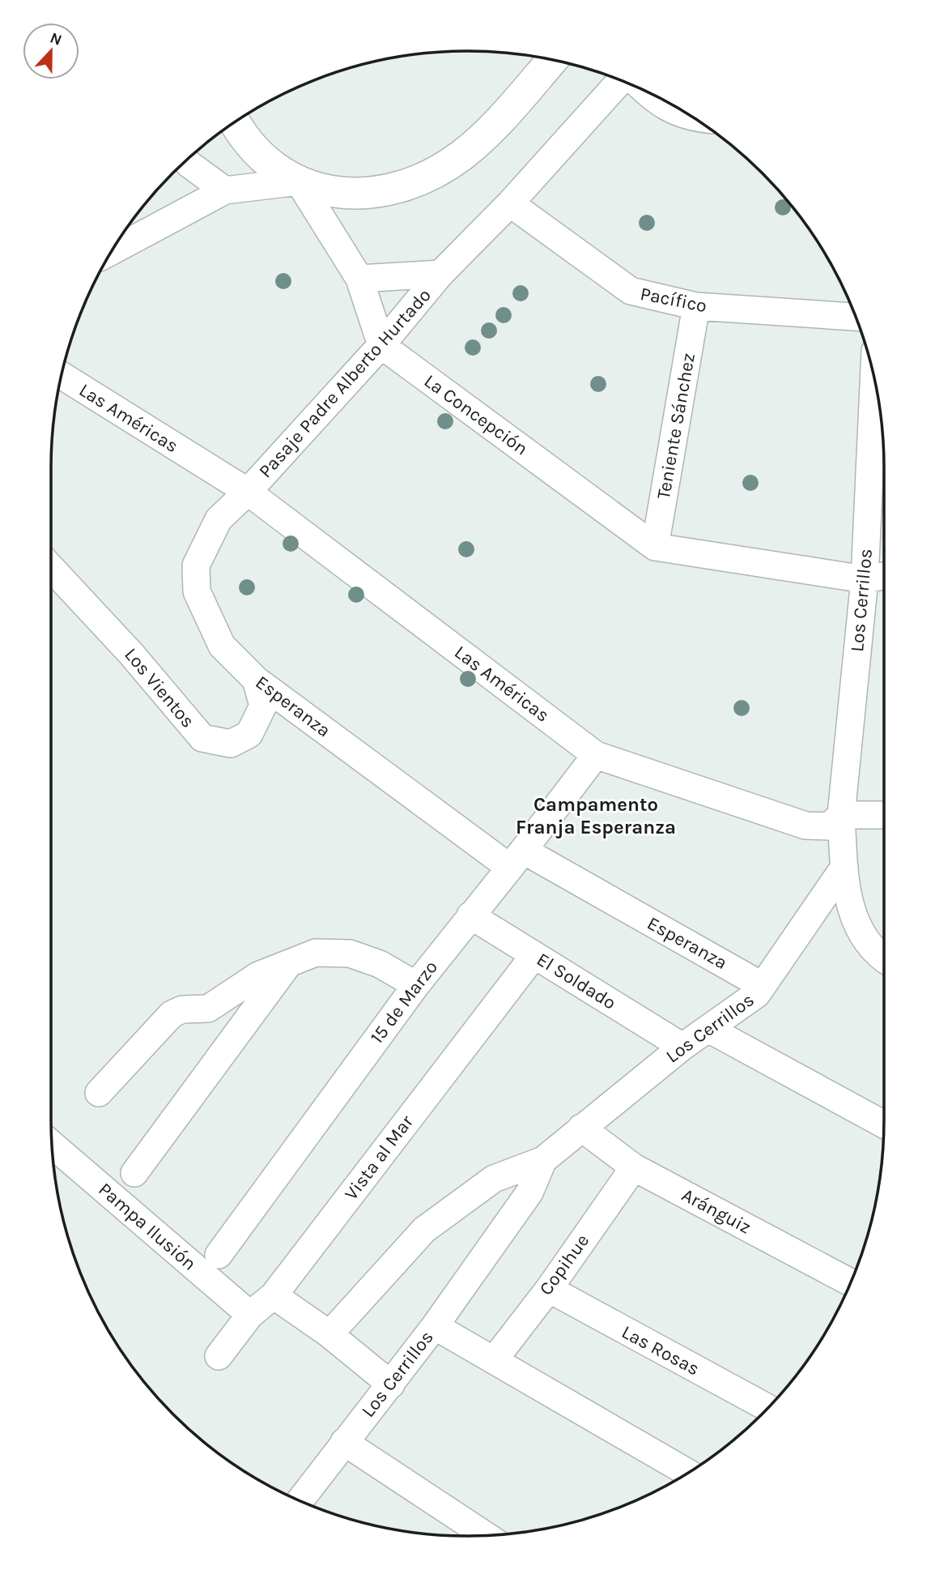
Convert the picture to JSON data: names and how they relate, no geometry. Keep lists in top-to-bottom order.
{
  "streets": {
    "street": [
      "Pacífico",
      "Pasaje Padre Alberto Hurtado",
      "La Concepción",
      "Las Américas",
      "Teniente Sánchez",
      "Los Cerrillos",
      "Los Vientos",
      "Esperanza",
      "El Soldado",
      "15 de Marzo",
      "Vista al Mar",
      "Aránguiz",
      "Pampa Ilusión",
      "Copihue",
      "Las Rosas"
    ]
  },
  "crossings": [
    ["Pacífico", "Pasaje Padre Alberto Hurtado"],
    ["Pacífico", "Teniente Sánchez"],
    ["Pasaje Padre Alberto Hurtado", "La Concepción"],
    ["Pasaje Padre Alberto Hurtado", "Las Américas"],
    ["Pasaje Padre Alberto Hurtado", "Esperanza"],
    ["La Concepción", "Teniente Sánchez"],
    ["La Concepción", "Los Cerrillos"],
    ["Las Américas", "Los Cerrillos"],
    ["Las Américas", "Esperanza"],
    ["Las Américas", "15 de Marzo"],
    ["Los Cerrillos", "Esperanza"],
    ["Los Cerrillos", "El Soldado"],
    ["Los Cerrillos", "Aránguiz"],
    ["Los Vientos", "Esperanza"],
    ["Esperanza", "15 de Marzo"],
    ["El Soldado", "15 de Marzo"],
    ["El Soldado", "Vista al Mar"],
    ["Vista al Mar", "Pampa Ilusión"],
    ["Aránguiz", "Copihue"],
    ["Copihue", "Las Rosas"]
  ],
  "districts": ["Campamento Franja Esperanza"],
  "north": "top"
}
